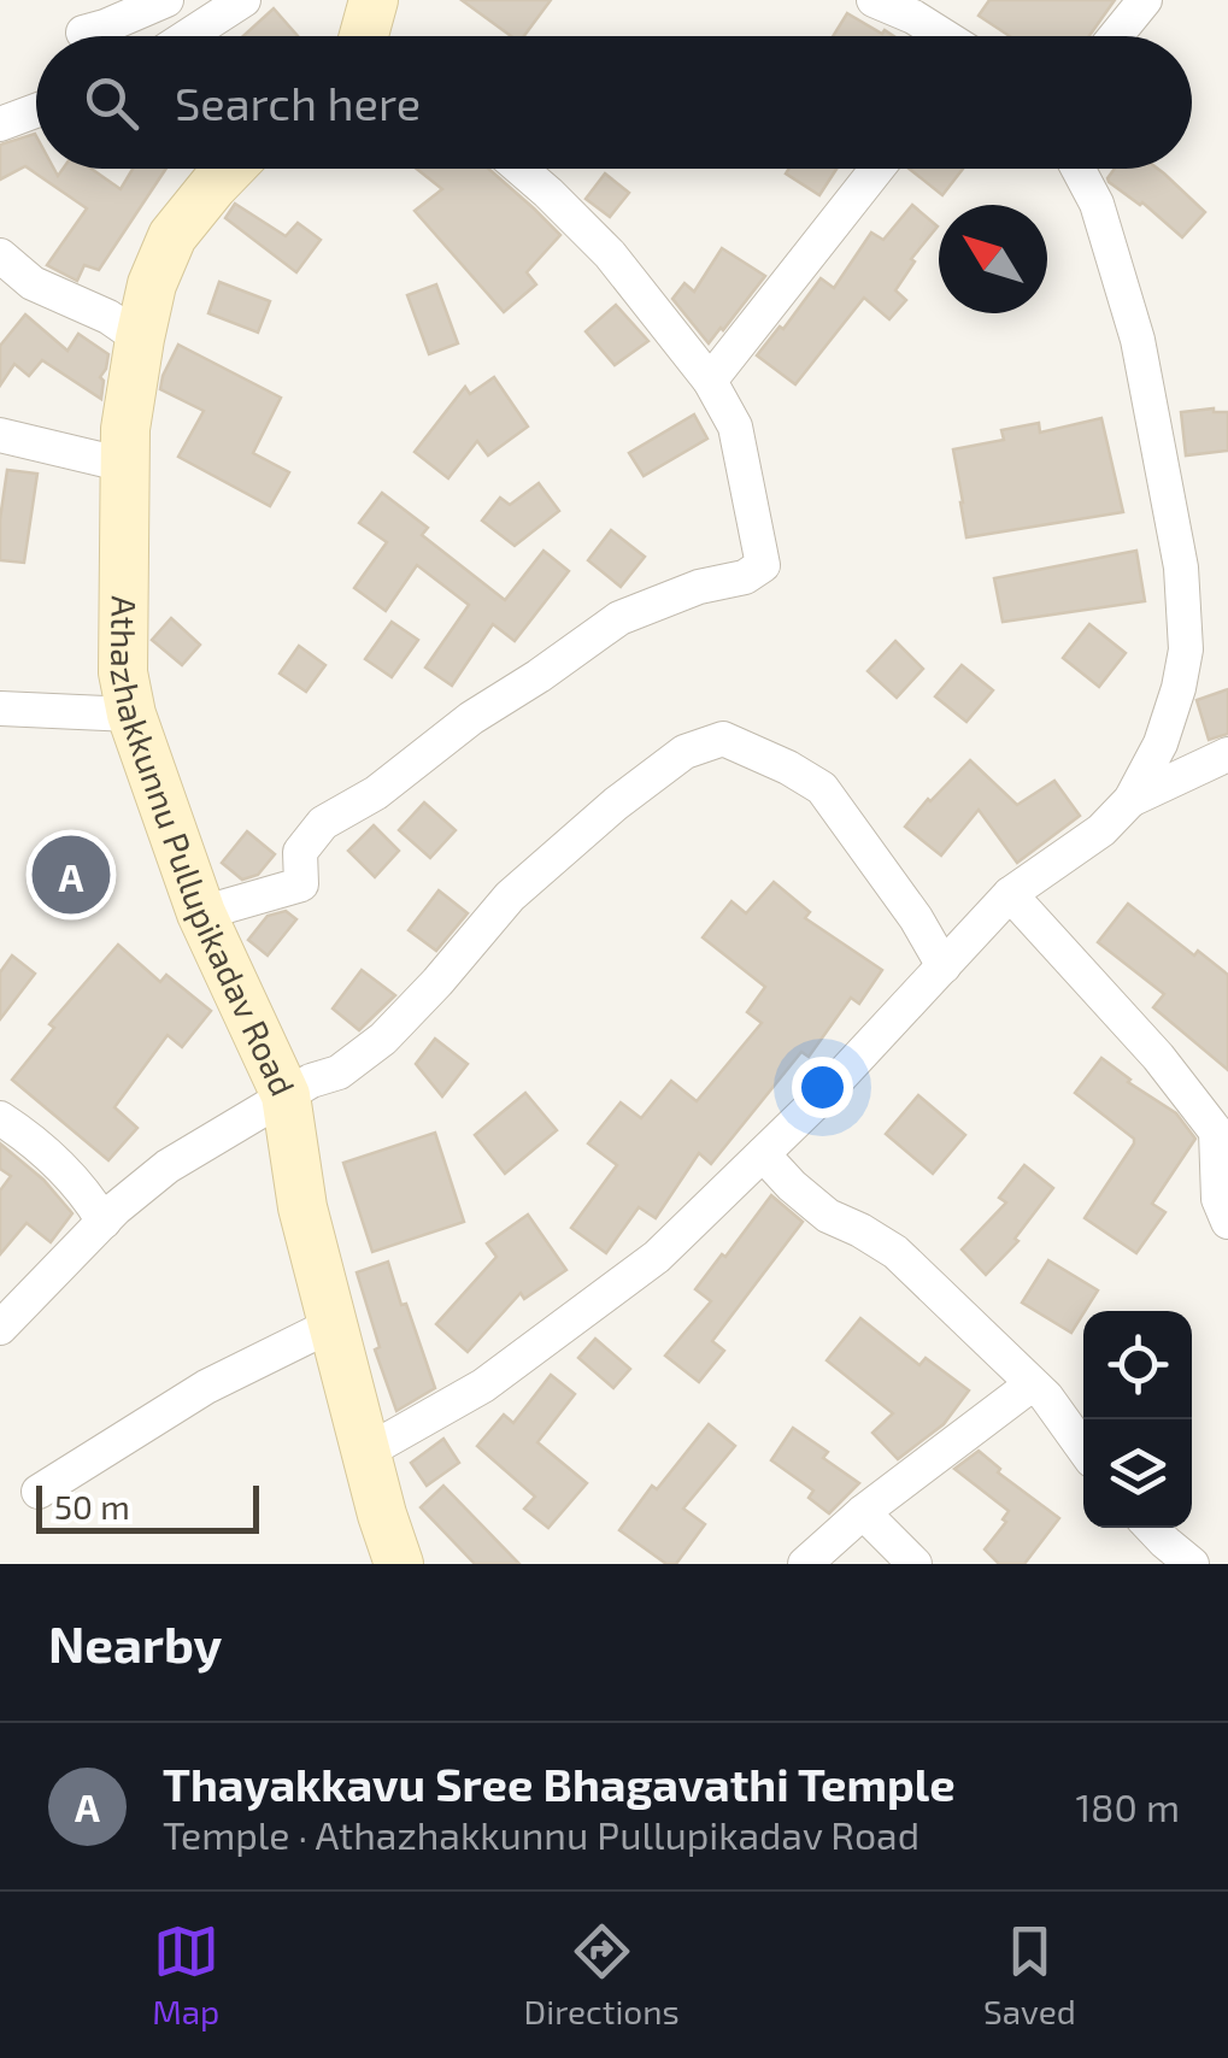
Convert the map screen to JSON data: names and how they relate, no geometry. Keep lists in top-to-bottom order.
{
  "streets": {
    "main road": ["Athazhakkunnu Pullupikadav Road"]
  },
  "scale_bar": "50 m",
  "north": "top left",
  "page": {
    "search": "Search here",
    "pins": "A",
    "scale": "50 m",
    "heading": "Nearby",
    "list": [
      {
        "mark": "A",
        "name": "Thayakkavu Sree Bhagavathi Temple",
        "note": "Temple · Athazhakkunnu Pullupikadav Road",
        "value": "180 m"
      }
    ],
    "nav": ["Map", "Directions", "Saved"]
  }
}
